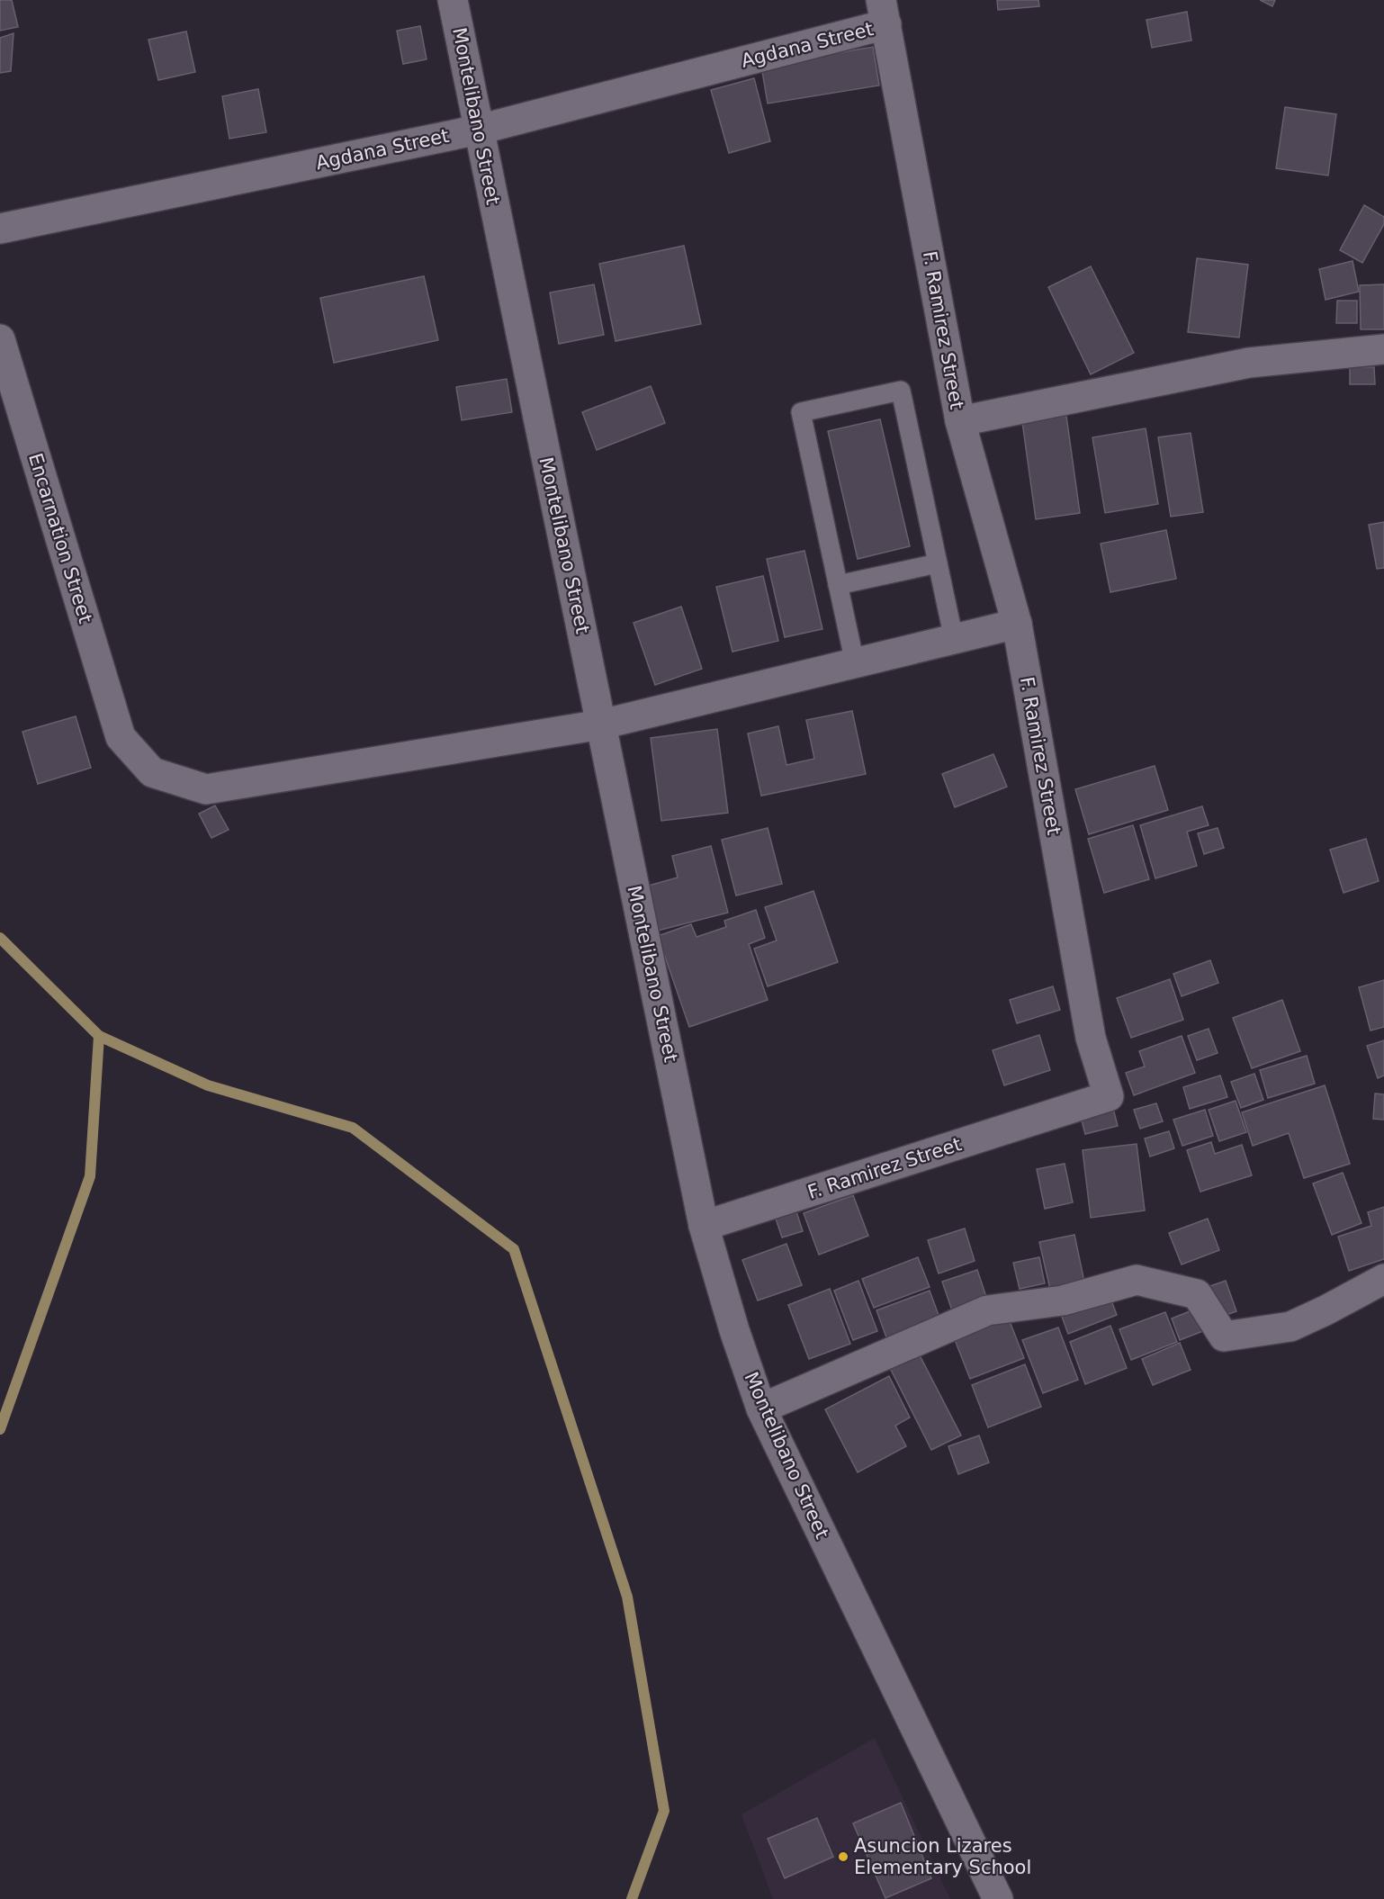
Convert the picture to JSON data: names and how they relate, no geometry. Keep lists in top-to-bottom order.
{
  "streets": {
    "street": [
      "Agdana Street",
      "Montelibano Street",
      "F. Ramirez Street",
      "Encarnation Street"
    ]
  },
  "crossings": [
    ["Agdana Street", "Montelibano Street"],
    ["Agdana Street", "F. Ramirez Street"],
    ["Montelibano Street", "F. Ramirez Street"],
    ["Montelibano Street", "Encarnation Street"]
  ],
  "places": ["Asuncion Lizares Elementary School"]
}
